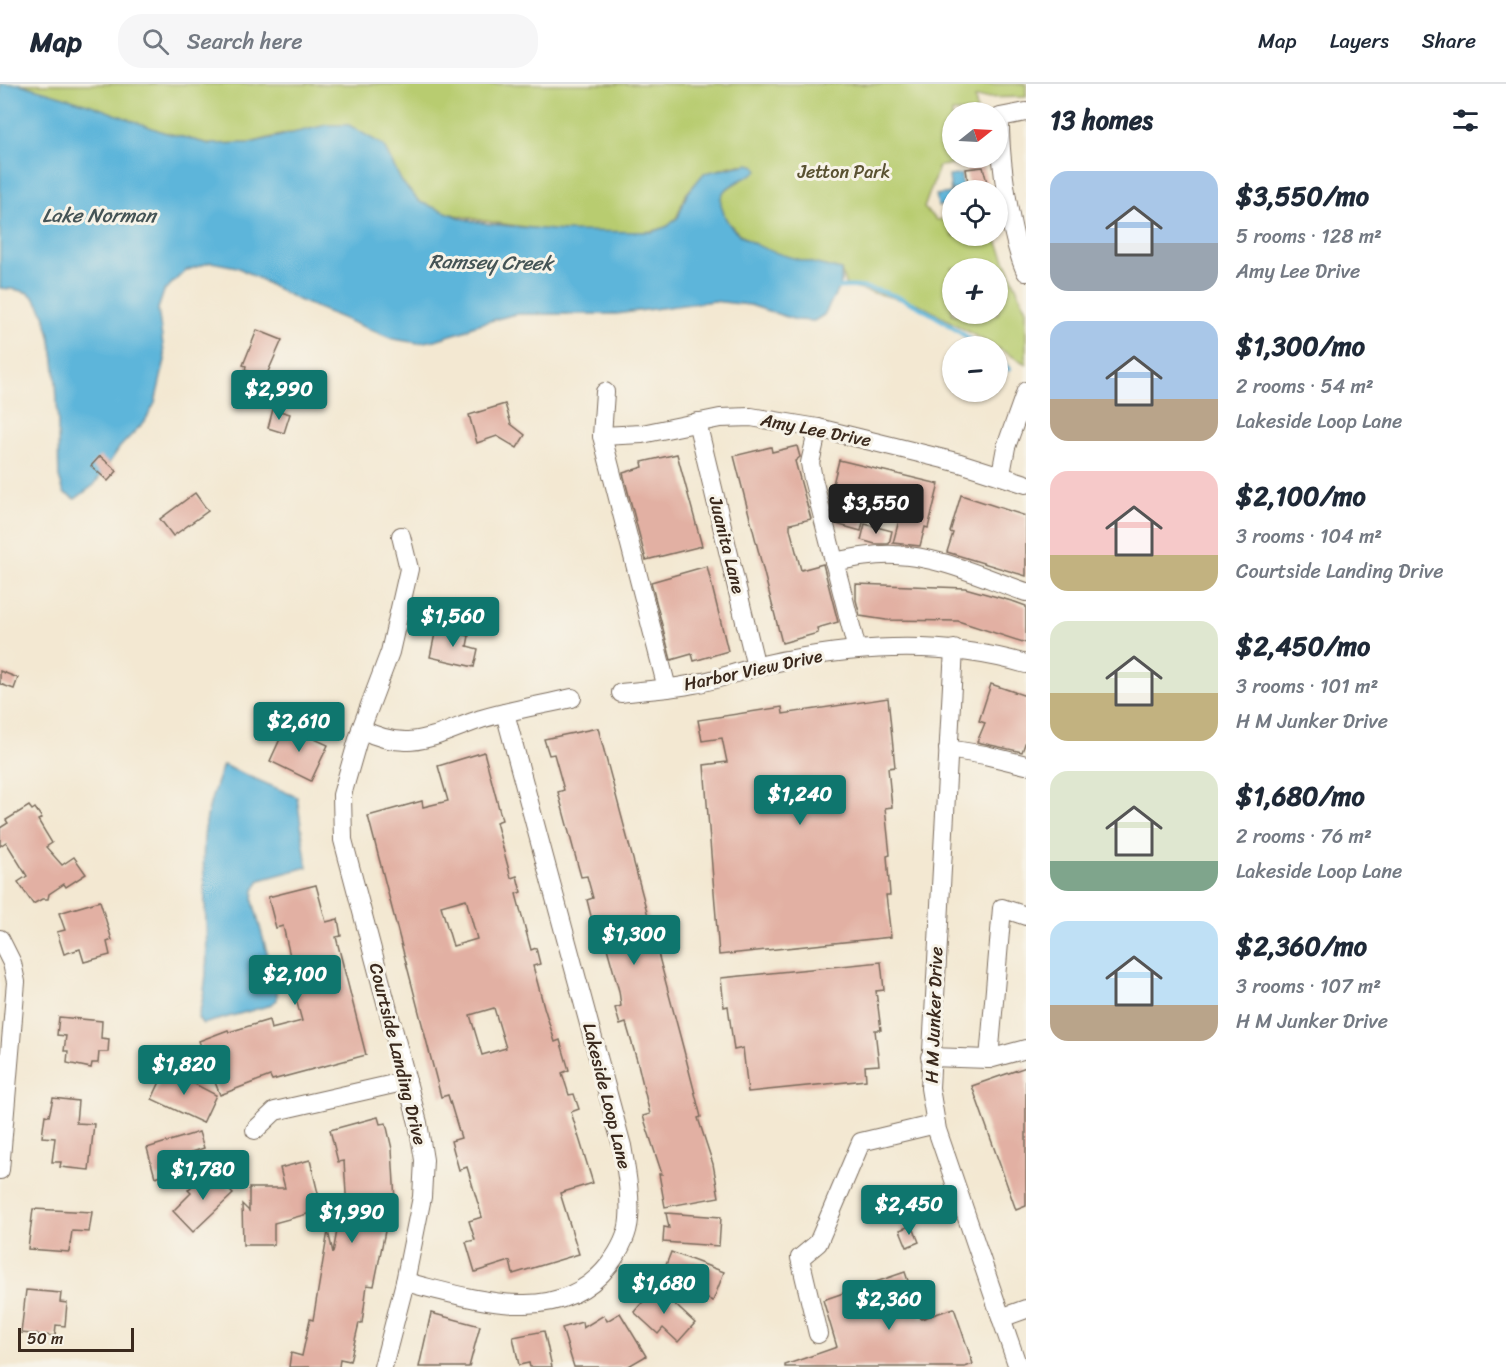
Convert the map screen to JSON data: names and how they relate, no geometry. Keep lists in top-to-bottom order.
{
  "streets": {
    "street": [
      "Amy Lee Drive",
      "Juanita Lane",
      "Harbor View Drive",
      "H M Junker Drive",
      "Courtside Landing Drive",
      "Lakeside Loop Lane"
    ]
  },
  "crossings": [
    ["Amy Lee Drive", "Juanita Lane"],
    ["Juanita Lane", "Harbor View Drive"],
    ["Harbor View Drive", "H M Junker Drive"],
    ["Courtside Landing Drive", "Lakeside Loop Lane"]
  ],
  "water": ["Lake Norman", "Ramsey Creek"],
  "parks": ["Jetton Park"],
  "scale_bar": "50 m",
  "north": "right",
  "page": {
    "header": "Map",
    "search": "Search here",
    "nav": ["Map", "Layers", "Share"],
    "heading": "13 homes",
    "map_buttons": ["+", "−"],
    "list": [
      {
        "name": "$3,550/mo",
        "note": "5 rooms · 128 m² · Amy Lee Drive"
      },
      {
        "name": "$1,300/mo",
        "note": "2 rooms · 54 m² · Lakeside Loop Lane"
      },
      {
        "name": "$2,100/mo",
        "note": "3 rooms · 104 m² · Courtside Landing Drive"
      },
      {
        "name": "$2,450/mo",
        "note": "3 rooms · 101 m² · H M Junker Drive"
      },
      {
        "name": "$1,680/mo",
        "note": "2 rooms · 76 m² · Lakeside Loop Lane"
      },
      {
        "name": "$2,360/mo",
        "note": "3 rooms · 107 m² · H M Junker Drive"
      }
    ],
    "price": [
      "$2,990",
      "$3,550",
      "$1,560",
      "$2,610",
      "$1,240",
      "$1,300",
      "$2,100",
      "$1,820",
      "$1,780",
      "$2,450",
      "$1,990",
      "$1,680",
      "$2,360"
    ],
    "scale": "50 m"
  }
}
